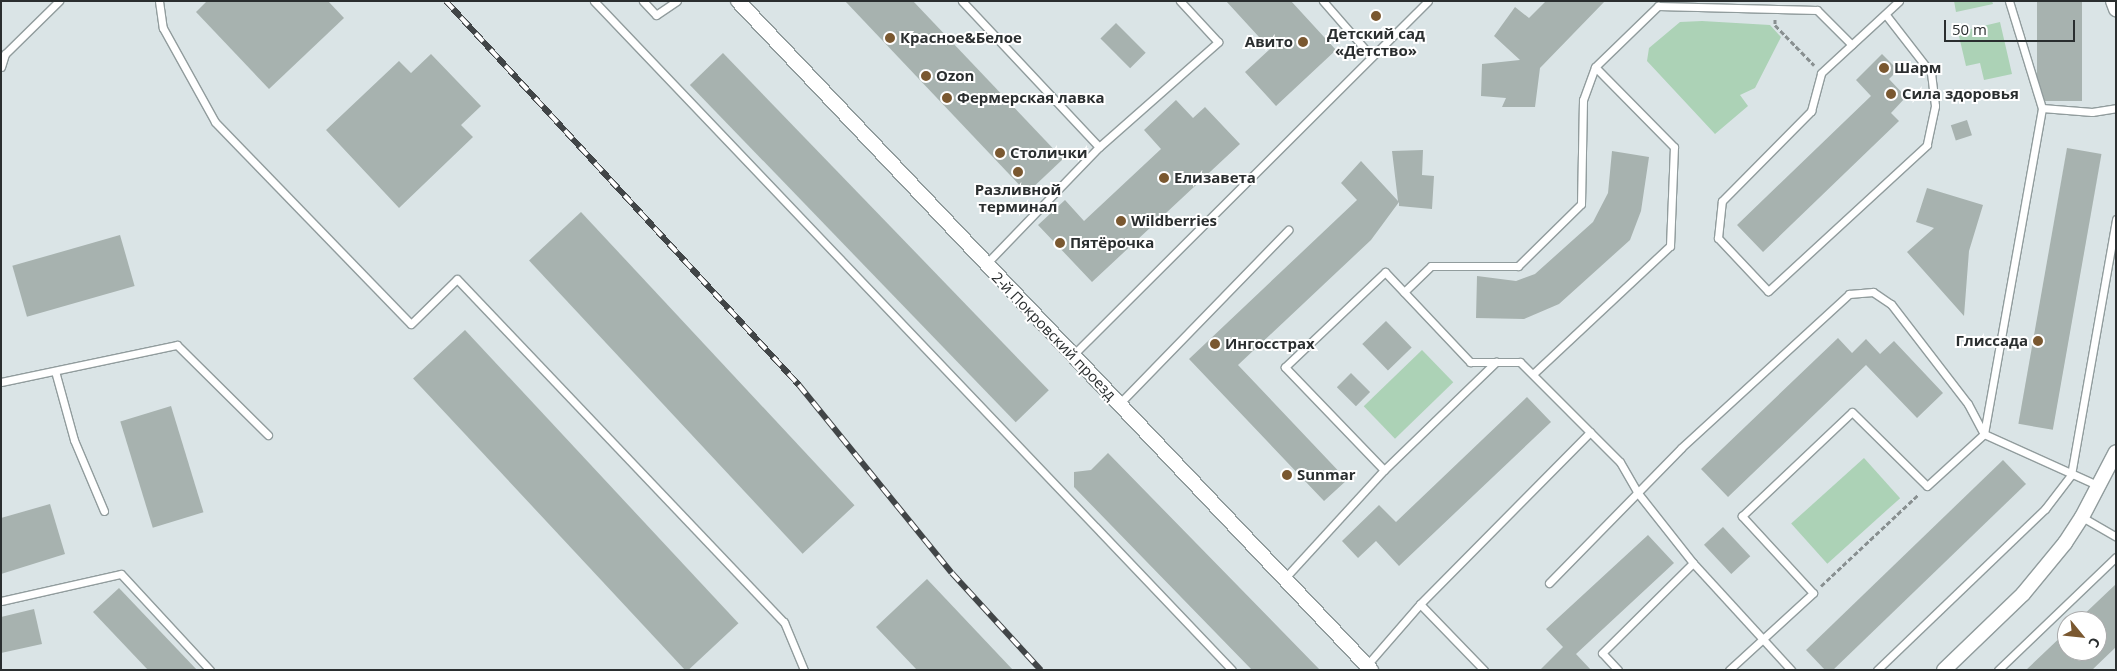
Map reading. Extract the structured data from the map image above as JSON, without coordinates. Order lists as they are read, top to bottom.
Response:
{
  "streets": {
    "street": ["2-й Покровский проезд"]
  },
  "places": [
    "Детский сад «Детство»",
    "Красное&Белое",
    "Авито",
    "Шарм",
    "Ozon",
    "Сила здоровья",
    "Фермерская лавка",
    "Столички",
    "Разливной терминал",
    "Елизавета",
    "Wildberries",
    "Пятёрочка",
    "Глиссада",
    "Ингосстрах",
    "Sunmar"
  ],
  "scale_bar": "50 m",
  "north": "bottom right"
}
